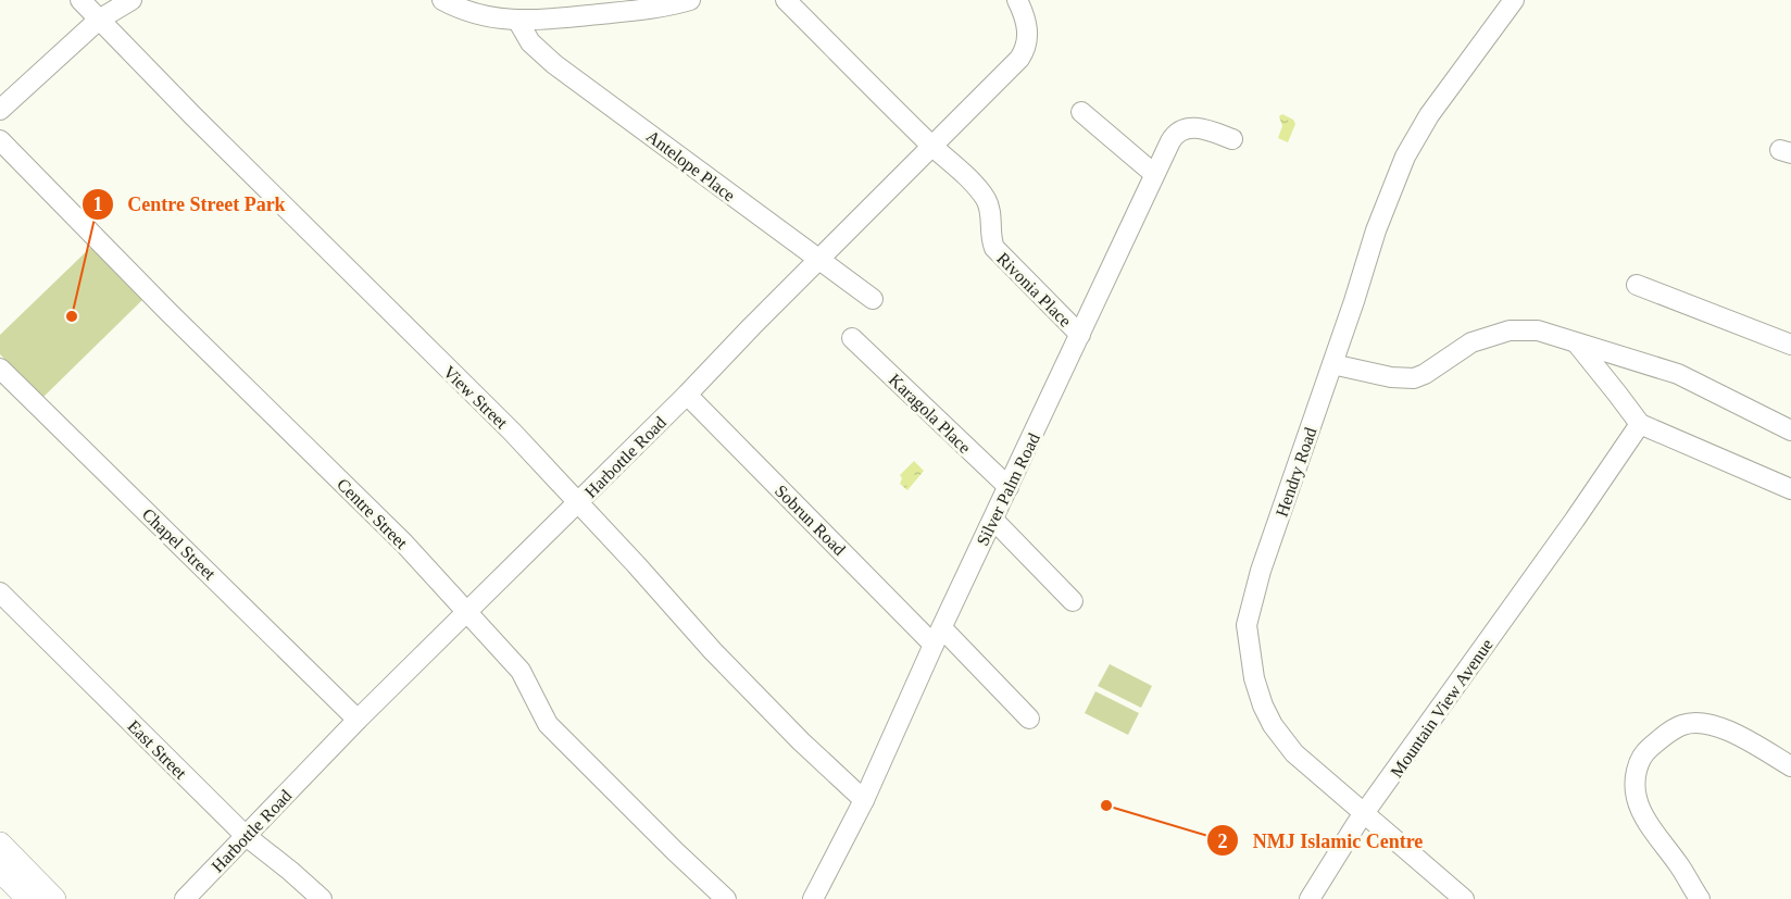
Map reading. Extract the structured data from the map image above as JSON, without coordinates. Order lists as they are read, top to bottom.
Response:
{
  "streets": {
    "street": [
      "Antelope Place",
      "Rivonia Place",
      "View Street",
      "Karagola Place",
      "Harbottle Road",
      "Hendry Road",
      "Silver Palm Road",
      "Centre Street",
      "Sobrun Road",
      "Chapel Street",
      "Mountain View Avenue",
      "East Street"
    ]
  },
  "crossings": [
    ["Antelope Place", "Harbottle Road"],
    ["Rivonia Place", "Harbottle Road"],
    ["Rivonia Place", "Silver Palm Road"],
    ["View Street", "Harbottle Road"],
    ["View Street", "Silver Palm Road"],
    ["Karagola Place", "Silver Palm Road"],
    ["Harbottle Road", "Centre Street"],
    ["Harbottle Road", "Sobrun Road"],
    ["Harbottle Road", "Chapel Street"],
    ["Harbottle Road", "East Street"],
    ["Hendry Road", "Mountain View Avenue"],
    ["Silver Palm Road", "Sobrun Road"]
  ],
  "places": ["Centre Street Park", "NMJ Islamic Centre"]
}
